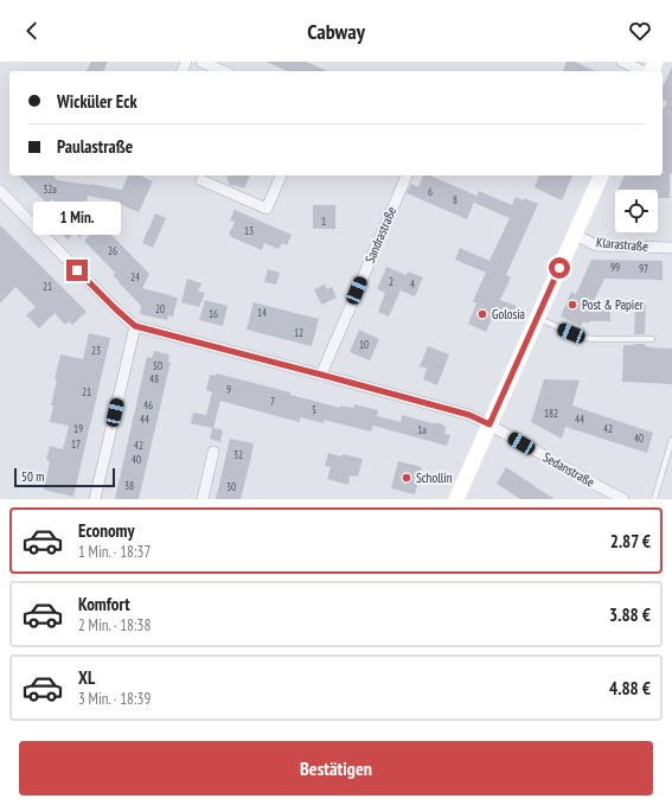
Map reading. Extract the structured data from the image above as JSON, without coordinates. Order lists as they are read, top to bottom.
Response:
{
  "streets": {
    "street": ["Sandrastraße", "Klarastraße", "Sedanstraße"]
  },
  "crossings": [
    ["Sandrastraße", "Sedanstraße"]
  ],
  "places": ["Post & Papier", "Golosia", "Schollin"],
  "house_numbers": [
    "32a",
    "6",
    "8",
    "1",
    "13",
    "26",
    "99",
    "97",
    "24",
    "2",
    "4",
    "21",
    "20",
    "14",
    "16",
    "12",
    "10",
    "23",
    "50",
    "48",
    "9",
    "21",
    "7",
    "46",
    "5",
    "182",
    "44",
    "44",
    "19",
    "42",
    "1a",
    "40",
    "17",
    "42",
    "32",
    "40",
    "38",
    "30"
  ],
  "scale_bar": "50 m",
  "page": {
    "header": "Cabway",
    "banner": ["Wicküler Eck", "Paulastraße"],
    "bubble": "1 Min.",
    "scale": "50 m",
    "list": [
      {
        "name": "Economy",
        "note": "1 Min. · 18:37",
        "value": "2.87 €"
      },
      {
        "name": "Komfort",
        "note": "2 Min. · 18:38",
        "value": "3.88 €"
      },
      {
        "name": "XL",
        "note": "3 Min. · 18:39",
        "value": "4.88 €"
      }
    ],
    "buttons": "Bestätigen"
  }
}
